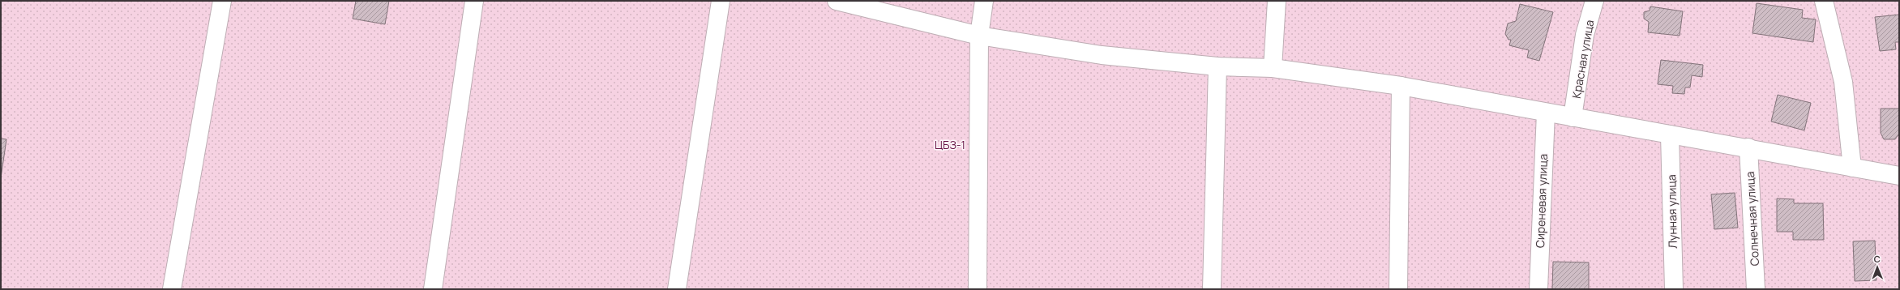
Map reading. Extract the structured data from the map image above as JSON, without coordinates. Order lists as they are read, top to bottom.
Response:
{
  "streets": {
    "street": [
      "Красная улица",
      "Сиреневая улица",
      "Лунная улица",
      "Солнечная улица"
    ]
  },
  "parks": ["ЦБЗ-1"],
  "north": "top"
}
